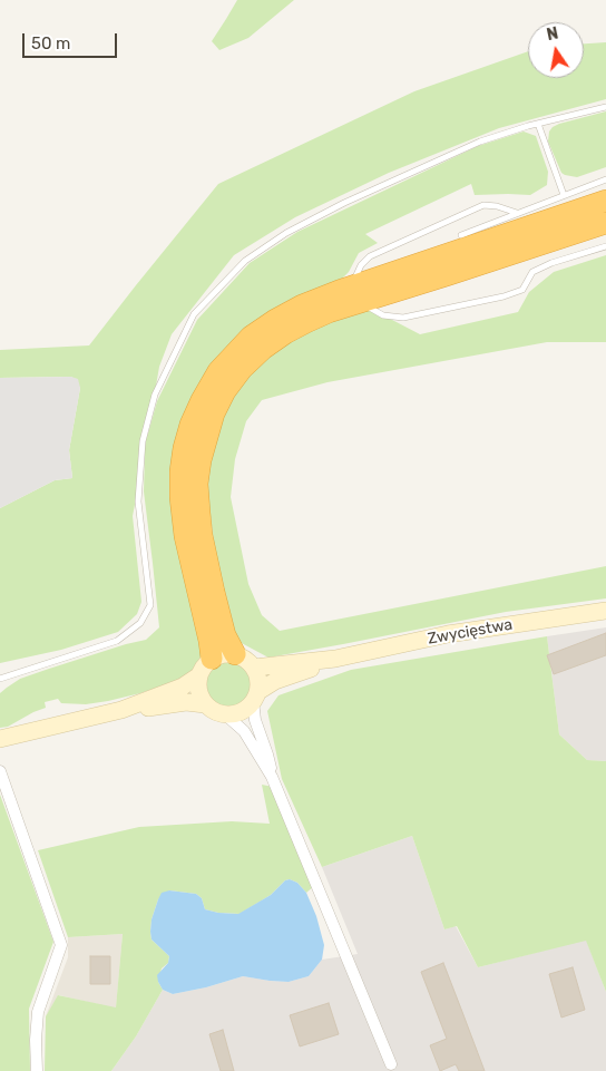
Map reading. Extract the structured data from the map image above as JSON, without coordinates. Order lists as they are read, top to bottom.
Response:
{
  "streets": {
    "main road": ["Zwycięstwa"]
  },
  "scale_bar": "50 m",
  "north": "top"
}
